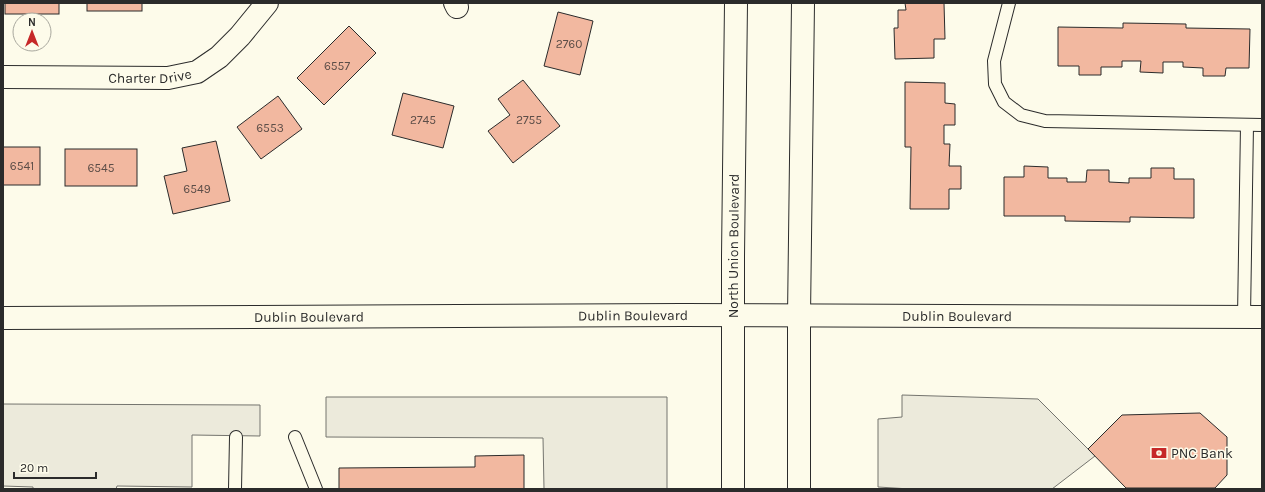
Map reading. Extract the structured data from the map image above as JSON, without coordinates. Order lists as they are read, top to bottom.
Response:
{
  "streets": {
    "main road": ["Charter Drive", "North Union Boulevard", "Dublin Boulevard"]
  },
  "crossings": [
    ["North Union Boulevard", "Dublin Boulevard"]
  ],
  "places": {
    "bank": ["PNC Bank"]
  },
  "house_numbers": [
    "2760",
    "6557",
    "2745",
    "2755",
    "6553",
    "6541",
    "6545",
    "6549"
  ],
  "scale_bar": "20 m",
  "north": "top"
}
